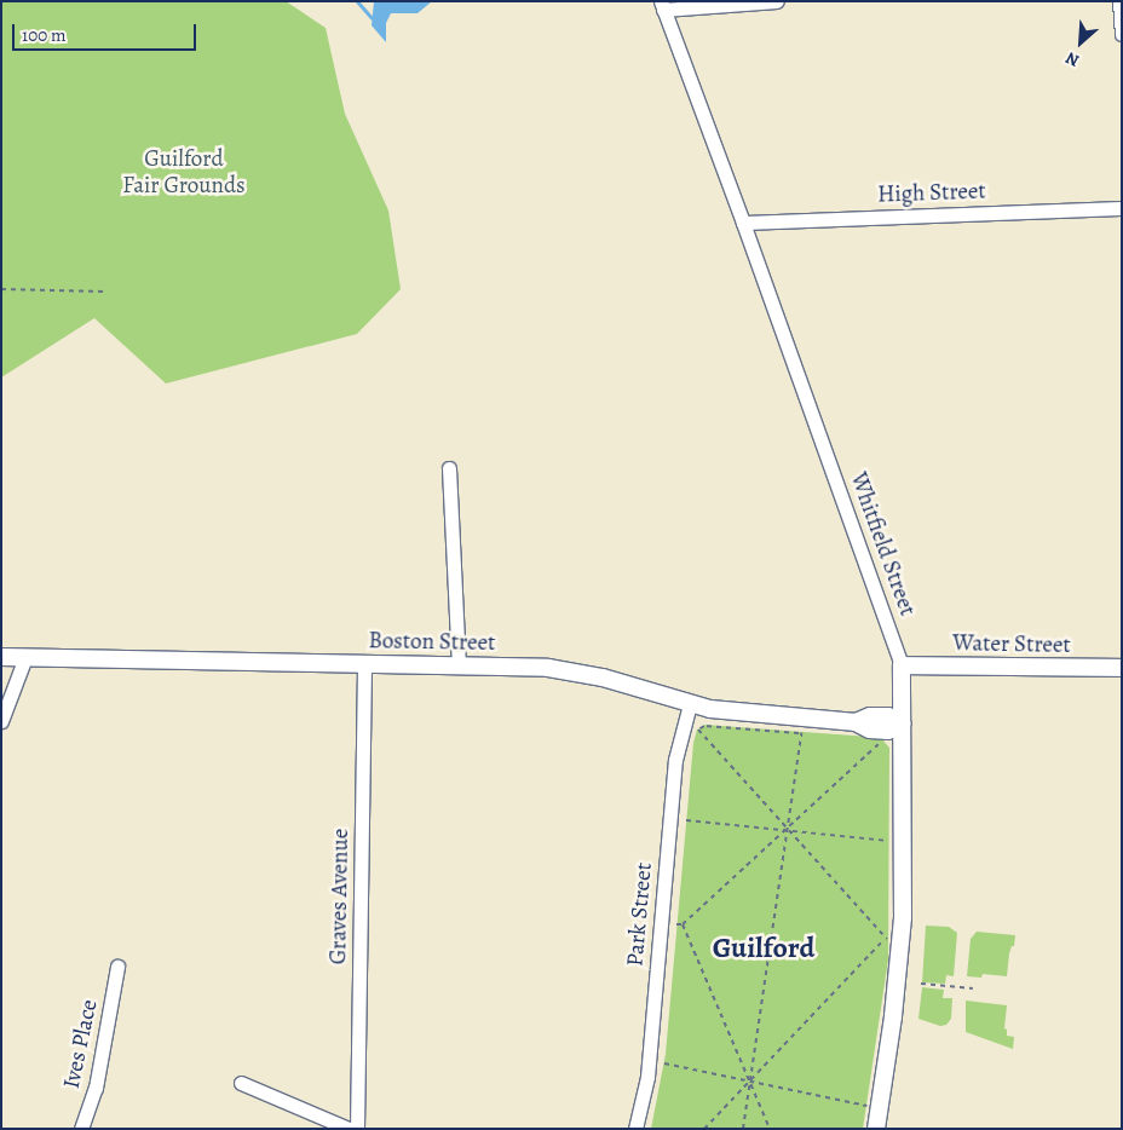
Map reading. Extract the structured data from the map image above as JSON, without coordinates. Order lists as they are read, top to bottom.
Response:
{
  "streets": {
    "main road": ["Whitfield Street", "Boston Street", "Water Street"],
    "street": [
      "High Street",
      "Graves Avenue",
      "Park Street",
      "Ives Place"
    ]
  },
  "crossings": [
    ["High Street", "Whitfield Street"],
    ["Whitfield Street", "Boston Street"],
    ["Whitfield Street", "Water Street"],
    ["Boston Street", "Graves Avenue"],
    ["Boston Street", "Park Street"]
  ],
  "districts": ["Guilford"],
  "parks": ["Guilford Fair Grounds"],
  "scale_bar": "100 m",
  "north": "bottom left"
}
